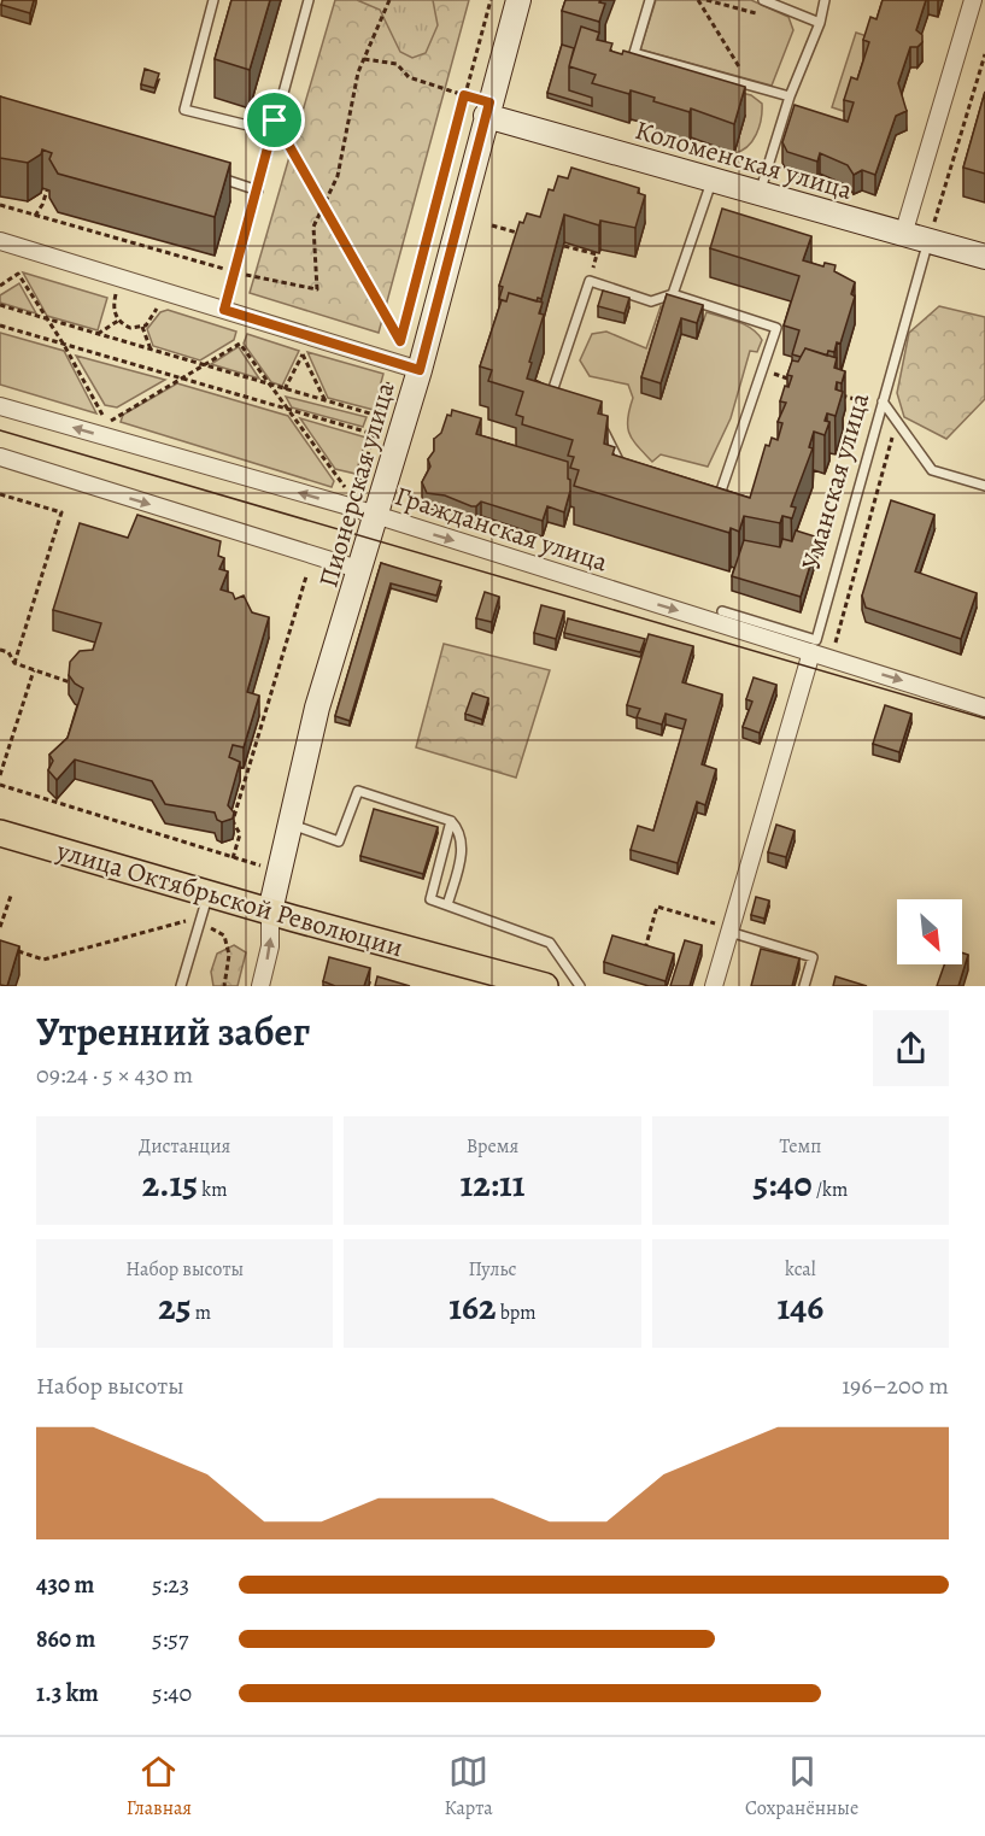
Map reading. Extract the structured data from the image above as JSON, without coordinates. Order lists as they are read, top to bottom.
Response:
{
  "streets": {
    "main road": ["улица Октябрьской Революции"],
    "street": ["Коломенская улица", "Пионерская улица", "Гражданская улица"],
    "lane": ["Уманская улица"]
  },
  "crossings": [
    ["Коломенская улица", "Уманская улица"],
    ["Коломенская улица", "Пионерская улица"],
    ["Пионерская улица", "Гражданская улица"],
    ["Пионерская улица", "улица Октябрьской Революции"]
  ],
  "north": "bottom right",
  "page": {
    "heading": ["Утренний забег", "09:24 · 5 × 430 m"],
    "stats": [
      ["Дистанция", "2.15 km"],
      ["Время", "12:11"],
      ["Темп", "5:40 /km"],
      ["Набор высоты", "25 m"],
      ["Пульс", "162 bpm"],
      ["kcal", "146"]
    ],
    "chart": ["Набор высоты", "196–200 m"],
    "list": [
      {
        "name": "430 m",
        "note": "5:23"
      },
      {
        "name": "860 m",
        "note": "5:57"
      },
      {
        "name": "1.3 km",
        "note": "5:40"
      }
    ],
    "tabs": ["Главная", "Карта", "Сохранённые"]
  }
}
